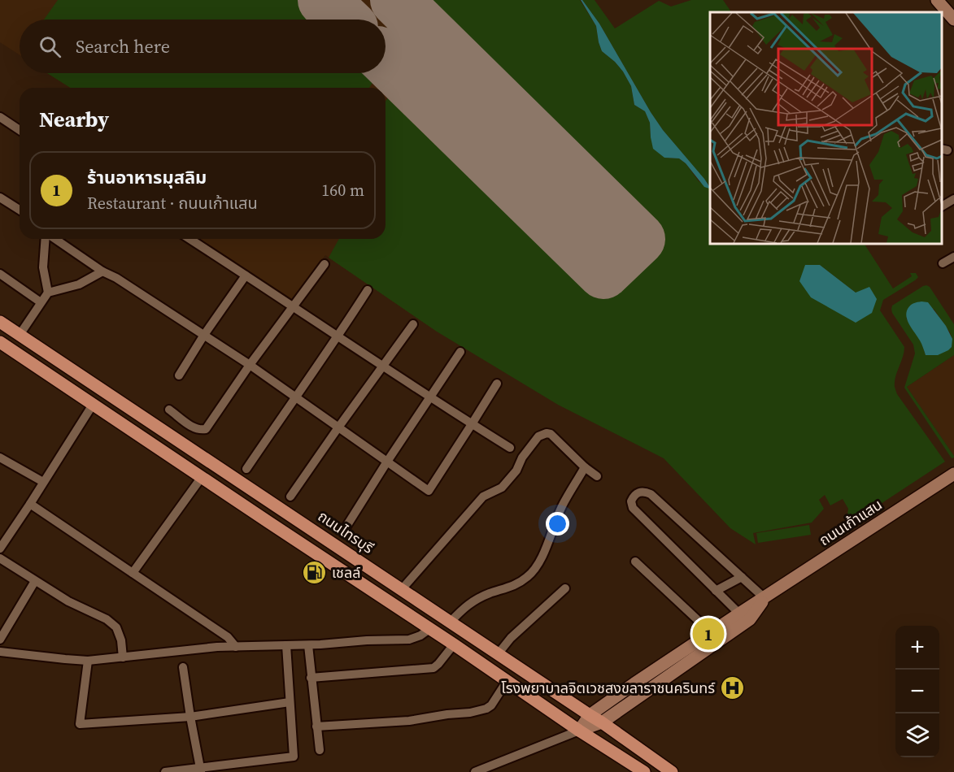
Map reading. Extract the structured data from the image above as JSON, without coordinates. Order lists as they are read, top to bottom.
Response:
{
  "streets": {
    "main road": ["ถนนเก้าแสน", "ถนนไทรบุรี"]
  },
  "crossings": [
    ["ถนนเก้าแสน", "ถนนไทรบุรี"]
  ],
  "places": {
    "fuel station": ["เชลล์"],
    "hospital": ["โรงพยาบาลจิตเวชสงขลาราชนครินทร์"]
  },
  "page": {
    "search": "Search here",
    "heading": "Nearby",
    "list": [
      {
        "mark": "1",
        "name": "ร้านอาหารมุสลิม",
        "note": "Restaurant · ถนนเก้าแสน",
        "value": "160 m"
      }
    ],
    "pins": "1",
    "map_buttons": ["+", "−"]
  }
}
